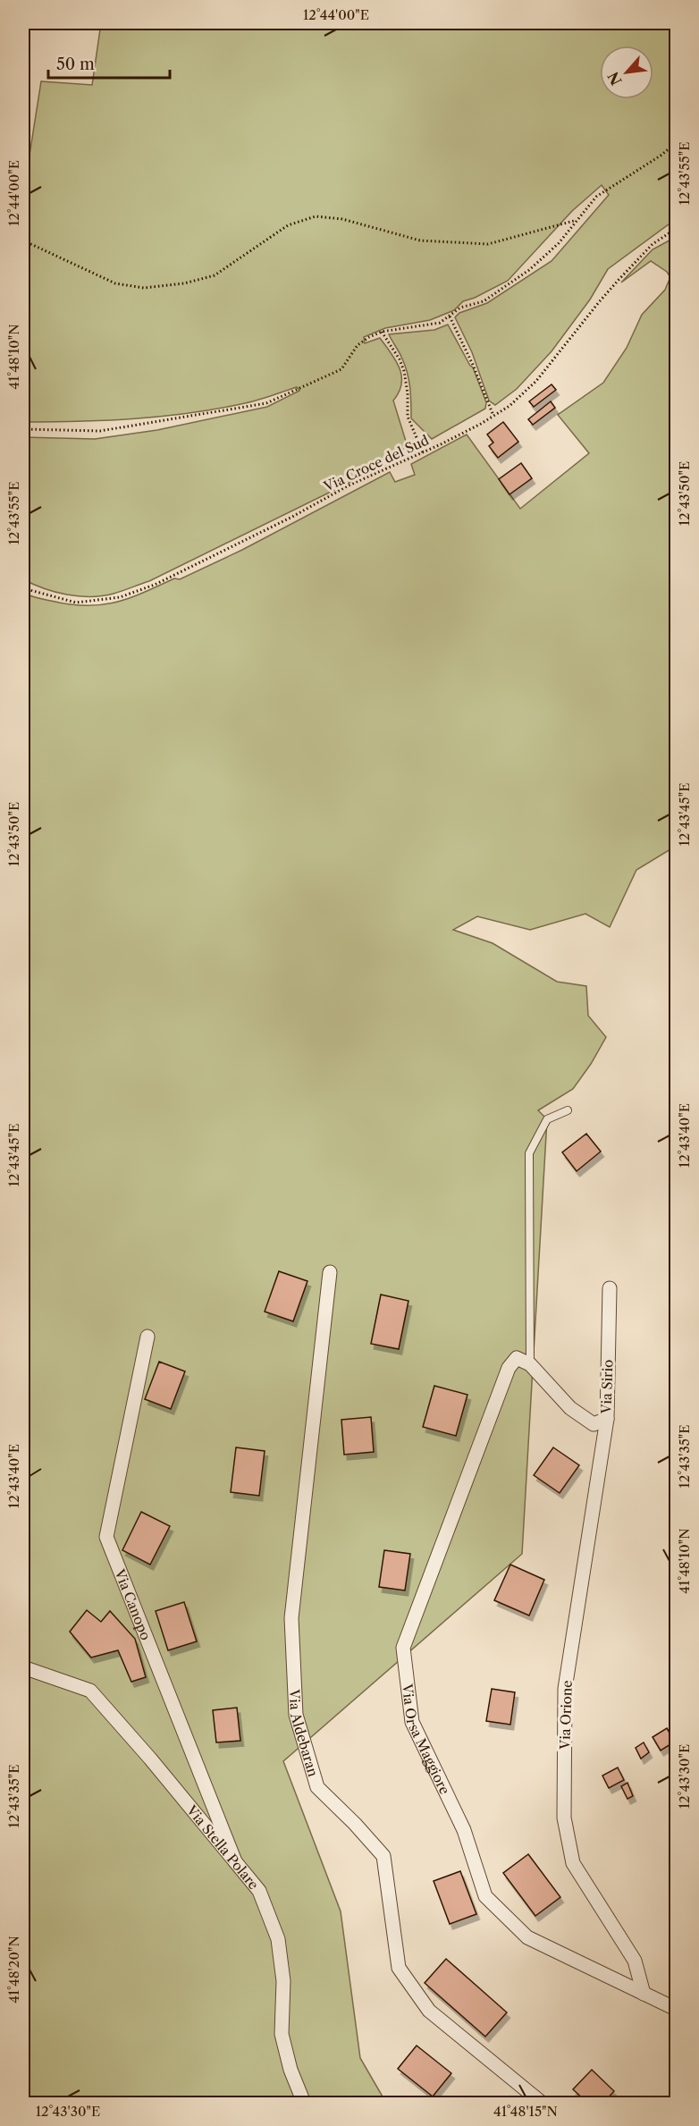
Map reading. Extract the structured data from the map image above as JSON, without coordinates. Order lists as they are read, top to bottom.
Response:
{
  "streets": {
    "street": [
      "Via Sirio",
      "Via Canopo",
      "Via Orione",
      "Via Aldebaran",
      "Via Orsa Maggiore",
      "Via Stella Polare"
    ],
    "path": ["Via Croce del Sud"]
  },
  "crossings": [
    ["Via Sirio", "Via Orione"],
    ["Via Sirio", "Via Orsa Maggiore"],
    ["Via Canopo", "Via Stella Polare"],
    ["Via Orione", "Via Orsa Maggiore"]
  ],
  "scale_bar": "50 m",
  "north": "bottom left",
  "coordinates": [
    "12°44'00\"E",
    "12°43'55\"E",
    "41°48'10\"N",
    "12°43'50\"E",
    "12°43'45\"E",
    "12°43'40\"E",
    "12°43'35\"E",
    "12°43'30\"E",
    "41°48'20\"N",
    "41°48'15\"N"
  ]
}
